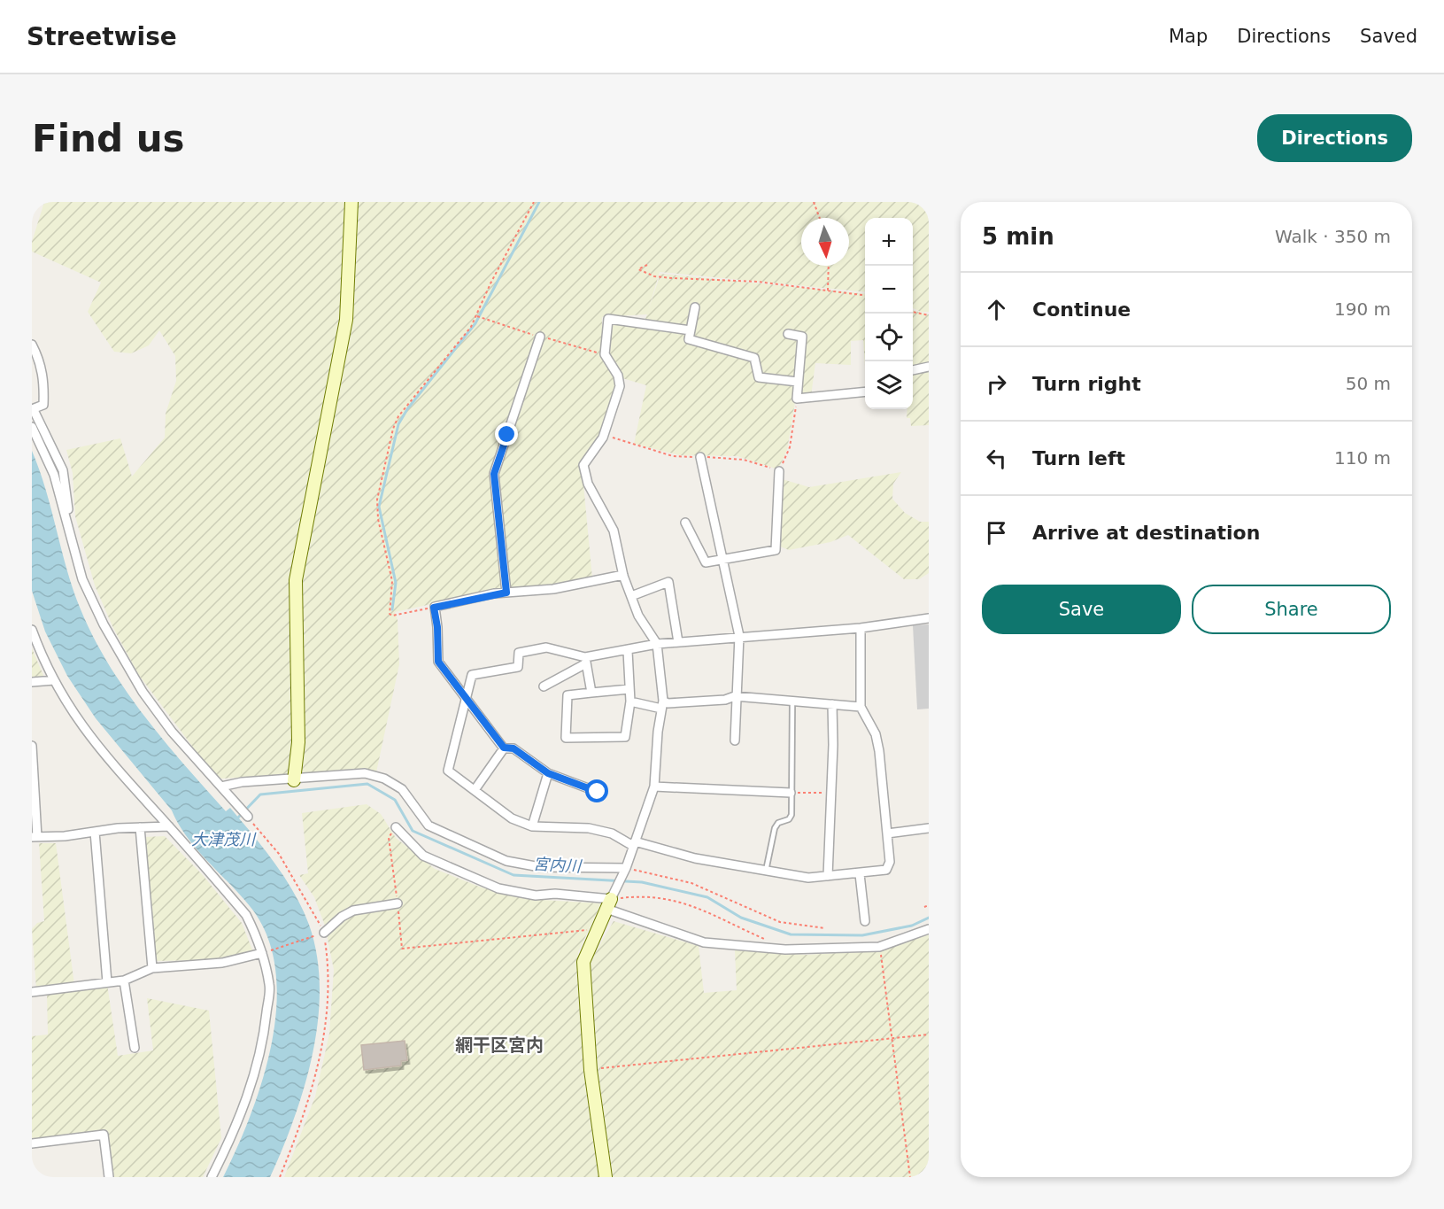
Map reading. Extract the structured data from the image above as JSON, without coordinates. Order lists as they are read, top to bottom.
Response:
{
  "districts": ["網干区宮内"],
  "water": ["大津茂川", "宮内川"],
  "north": "bottom",
  "page": {
    "header": "Streetwise",
    "nav": ["Map", "Directions", "Saved"],
    "buttons": [
      "Directions",
      ["Save", "Share"]
    ],
    "title": "Find us",
    "heading": ["5 min", "Walk · 350 m"],
    "map_buttons": ["+", "−"],
    "list": [
      ["Continue", "190 m"],
      ["Turn right", "50 m"],
      ["Turn left", "110 m"],
      "Arrive at destination"
    ]
  }
}
